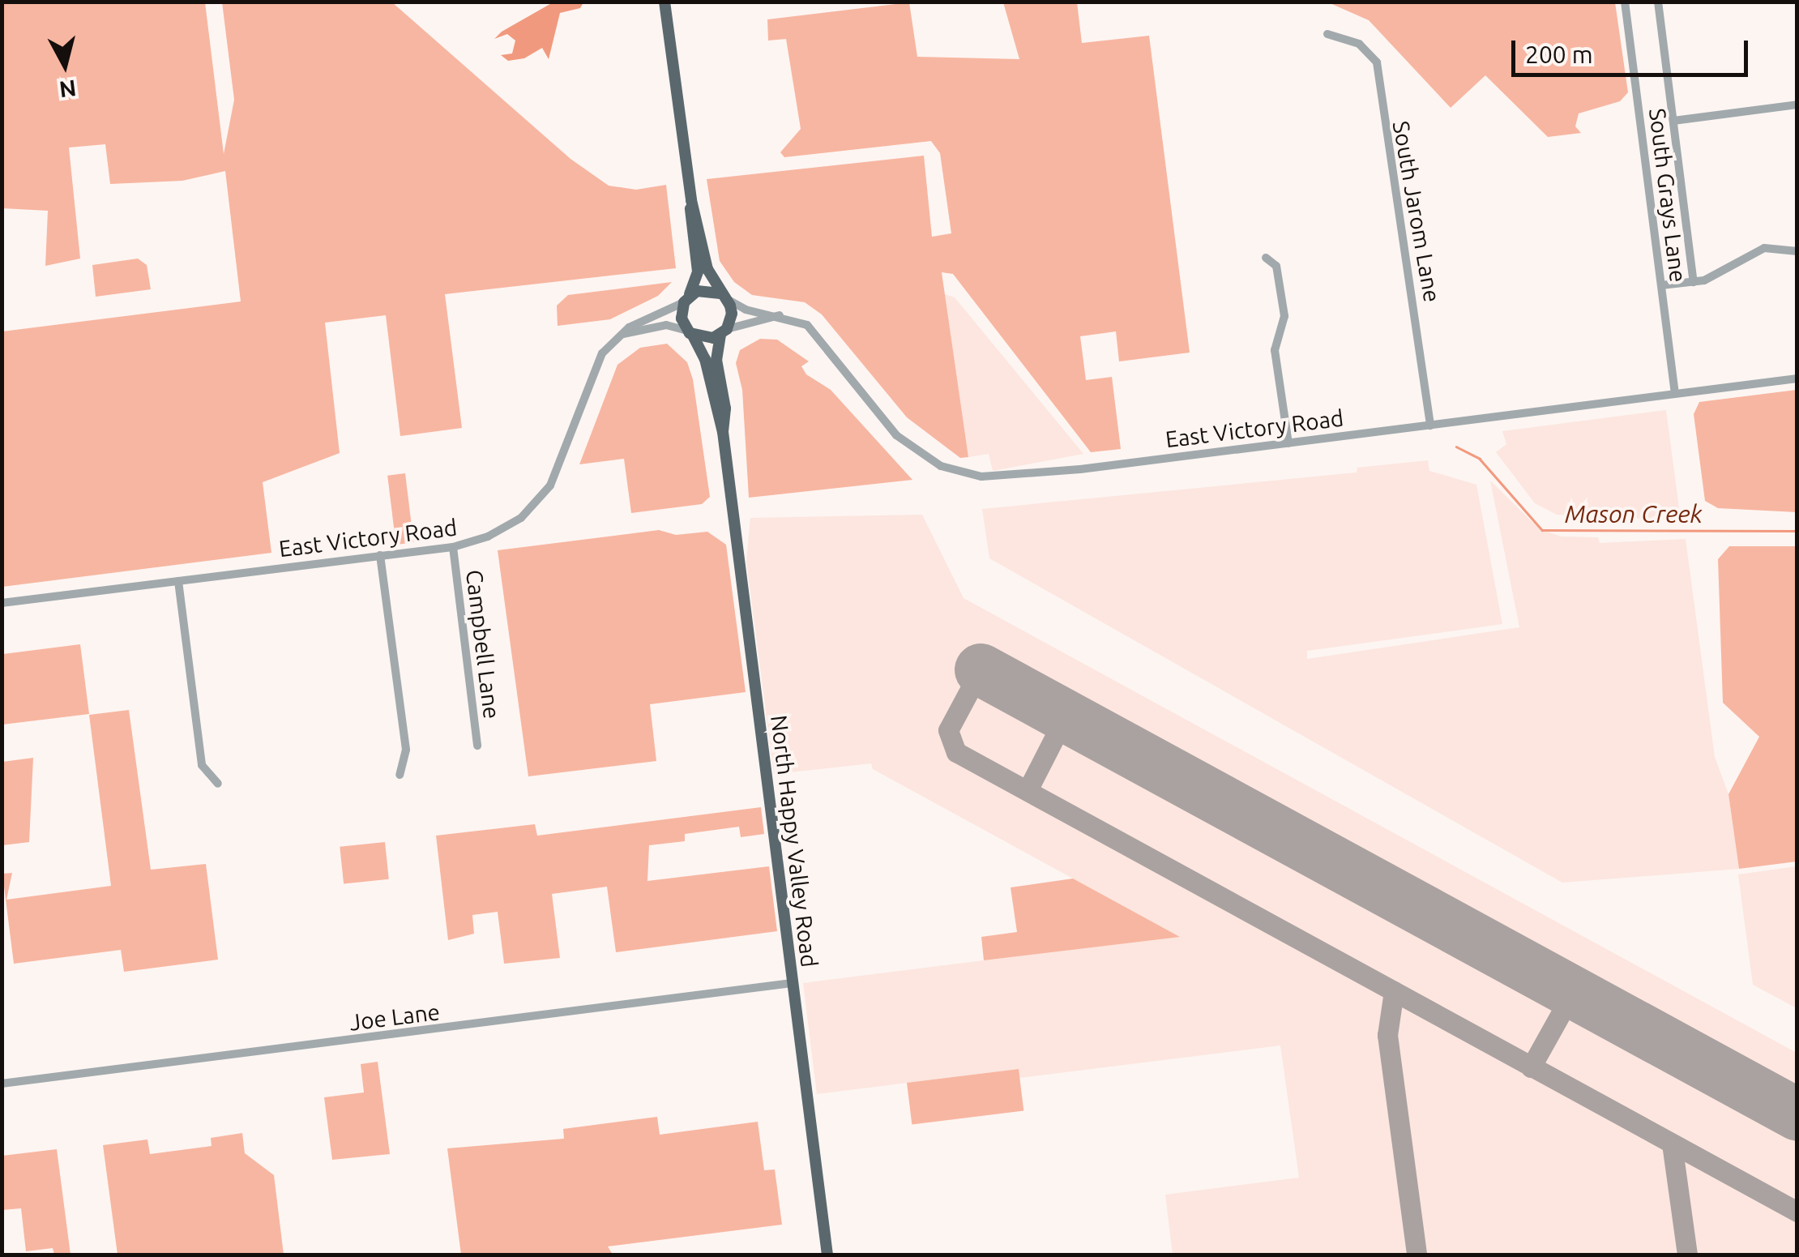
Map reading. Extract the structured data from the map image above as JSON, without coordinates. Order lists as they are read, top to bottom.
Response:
{
  "streets": {
    "main road": ["North Happy Valley Road"],
    "street": [
      "South Grays Lane",
      "South Jarom Lane",
      "East Victory Road",
      "Campbell Lane",
      "Joe Lane"
    ]
  },
  "crossings": [
    ["South Grays Lane", "East Victory Road"],
    ["South Jarom Lane", "East Victory Road"],
    ["East Victory Road", "Campbell Lane"],
    ["East Victory Road", "North Happy Valley Road"],
    ["North Happy Valley Road", "Joe Lane"]
  ],
  "water": ["Mason Creek"],
  "scale_bar": "200 m",
  "north": "bottom"
}
